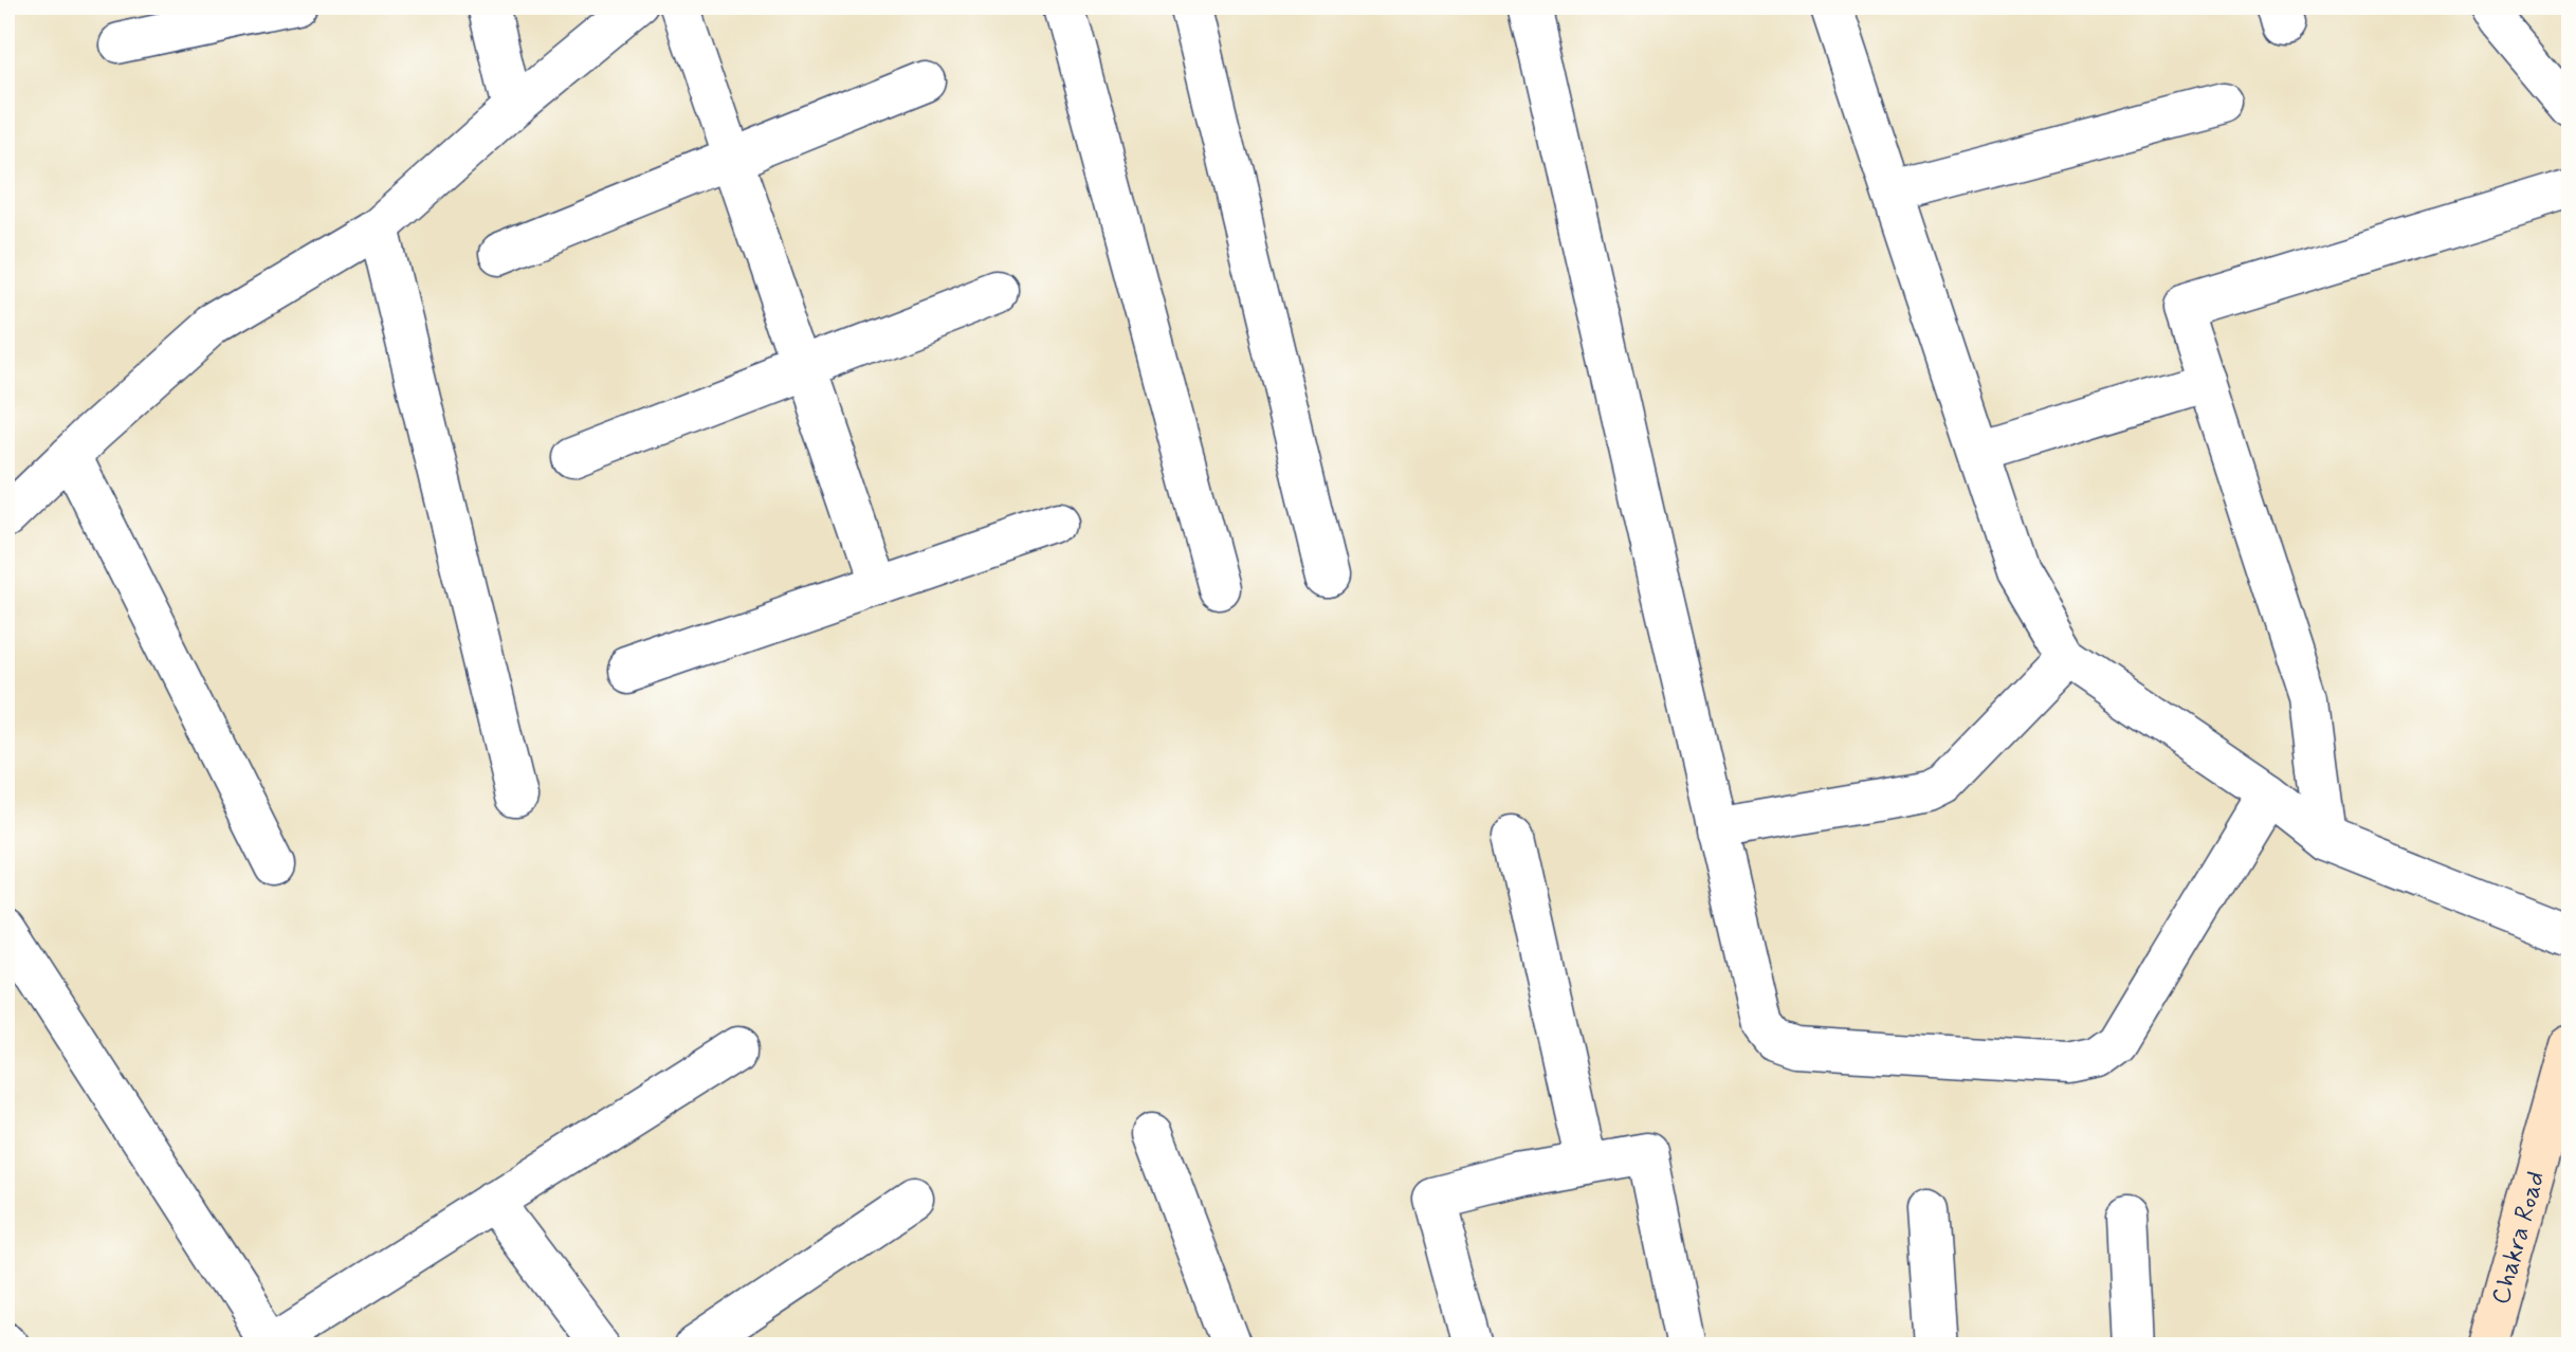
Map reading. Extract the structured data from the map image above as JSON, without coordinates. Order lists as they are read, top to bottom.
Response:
{
  "streets": {
    "main road": ["Chakra Road"]
  }
}
